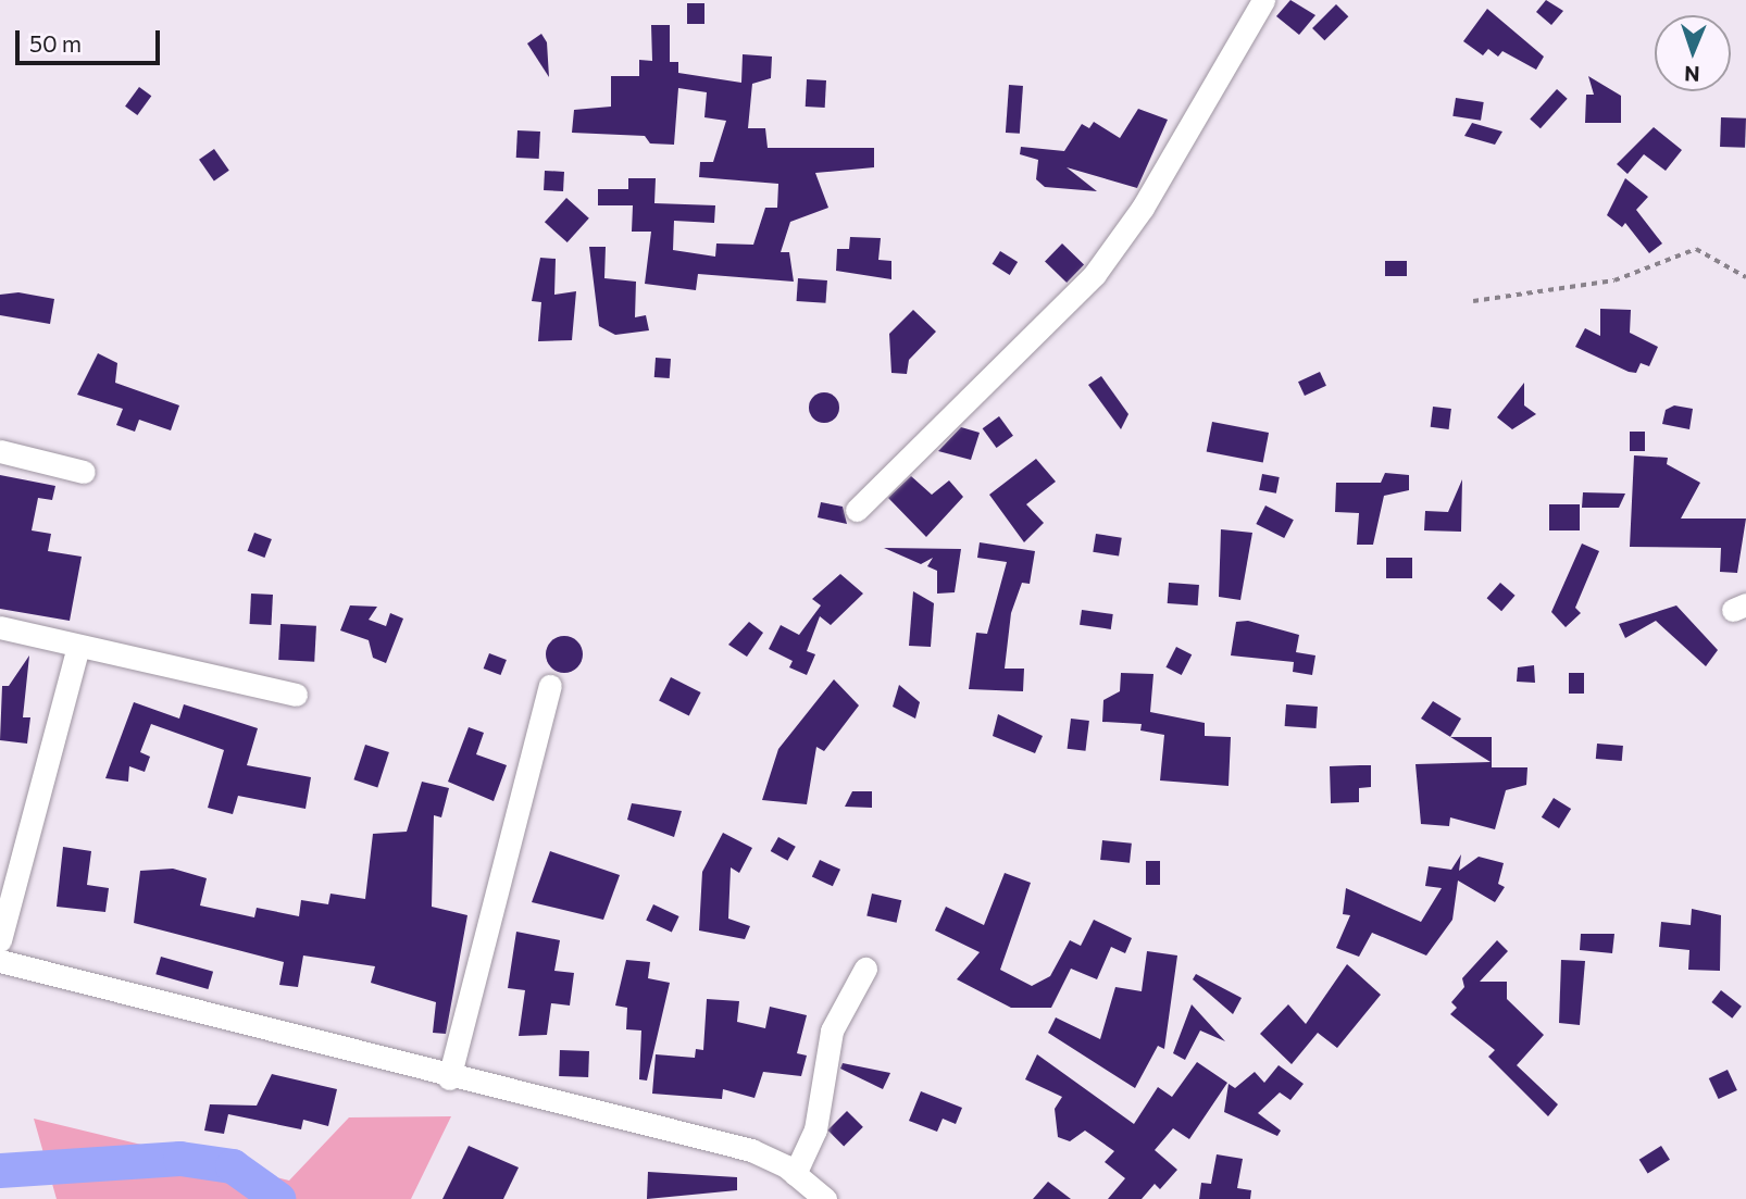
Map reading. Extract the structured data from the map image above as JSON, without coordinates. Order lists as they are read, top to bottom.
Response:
{
  "scale_bar": "50 m",
  "north": "bottom"
}
